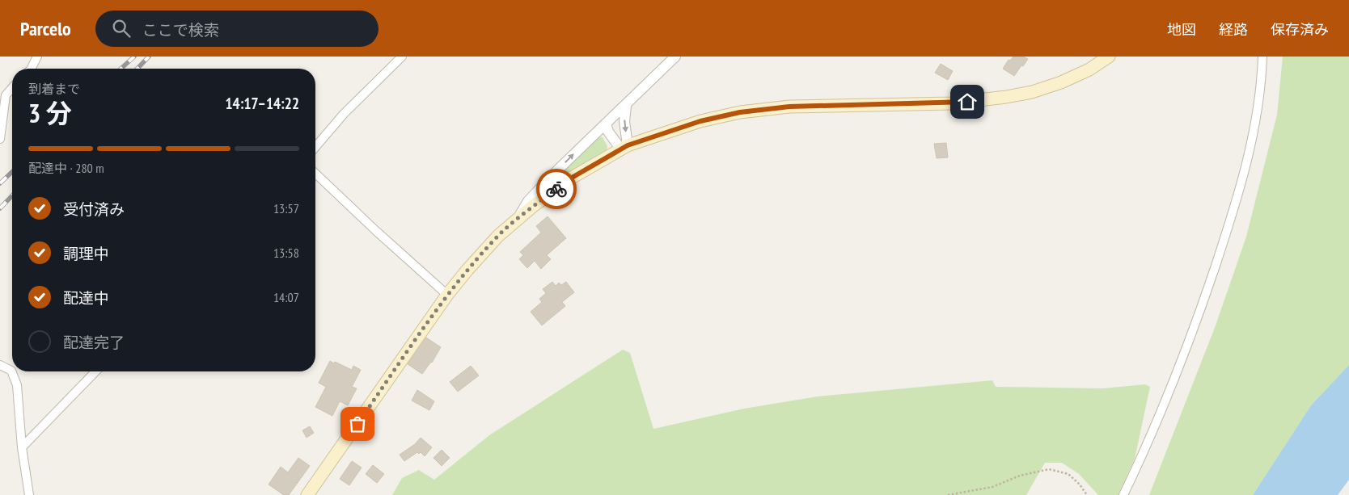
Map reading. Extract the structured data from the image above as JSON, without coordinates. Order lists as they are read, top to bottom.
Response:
{
  "page": {
    "header": "Parcelo",
    "search": "ここで検索",
    "nav": ["地図", "経路", "保存済み"],
    "heading": ["3 分", "到着まで", "14:17–14:22"],
    "bar": "配達中 · 280 m",
    "list": [
      ["受付済み", "13:57"],
      ["調理中", "13:58"],
      ["配達中", "14:07"],
      "配達完了"
    ]
  }
}
